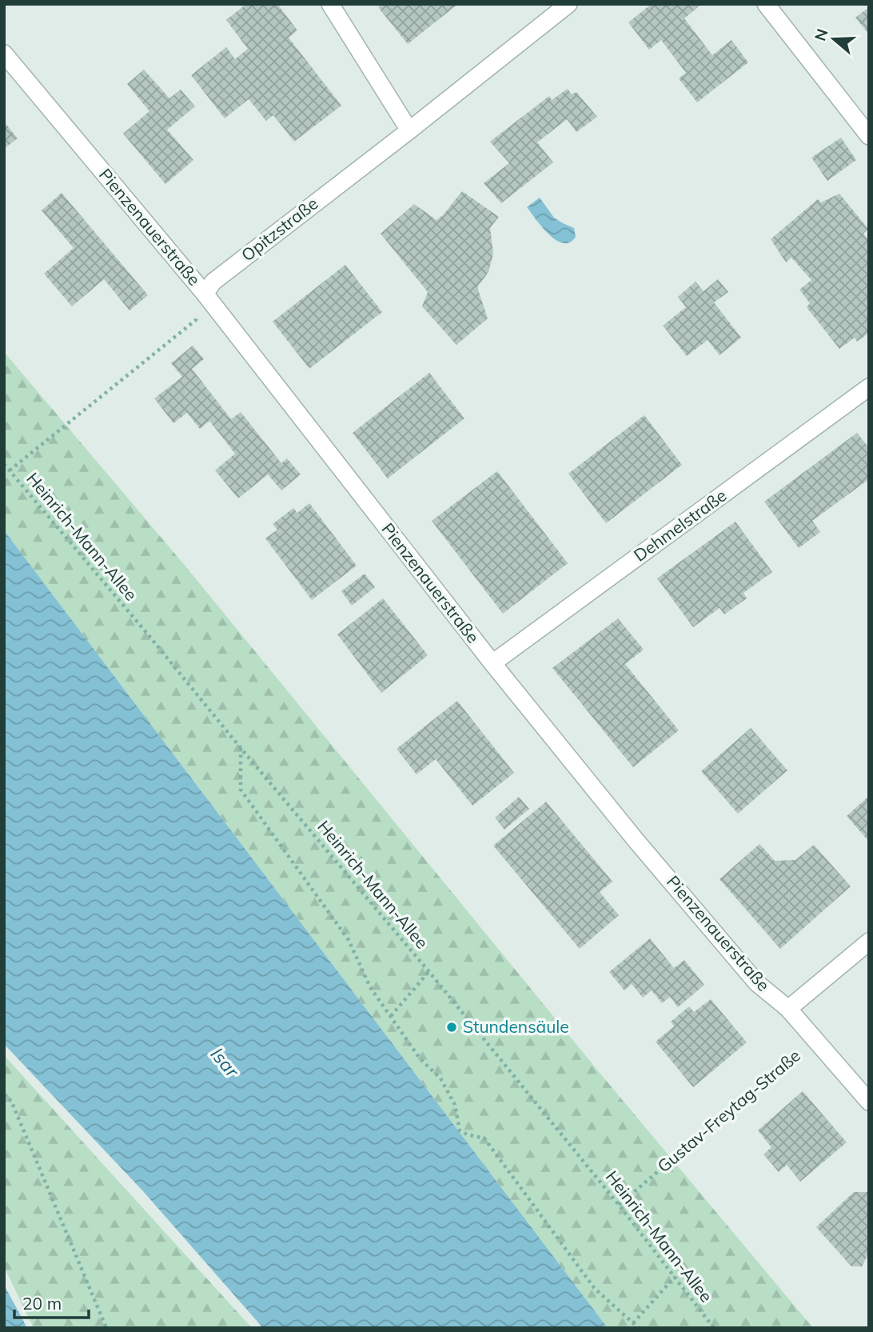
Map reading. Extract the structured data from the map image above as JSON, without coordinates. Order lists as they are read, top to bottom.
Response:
{
  "streets": {
    "street": ["Pienzenauerstraße", "Opitzstraße", "Dehmelstraße"],
    "path": ["Heinrich-Mann-Allee", "Gustav-Freytag-Straße"]
  },
  "crossings": [
    ["Pienzenauerstraße", "Opitzstraße"],
    ["Pienzenauerstraße", "Dehmelstraße"],
    ["Heinrich-Mann-Allee", "Gustav-Freytag-Straße"]
  ],
  "water": ["Isar"],
  "places": ["Stundensäule"],
  "scale_bar": "20 m",
  "north": "left"
}
